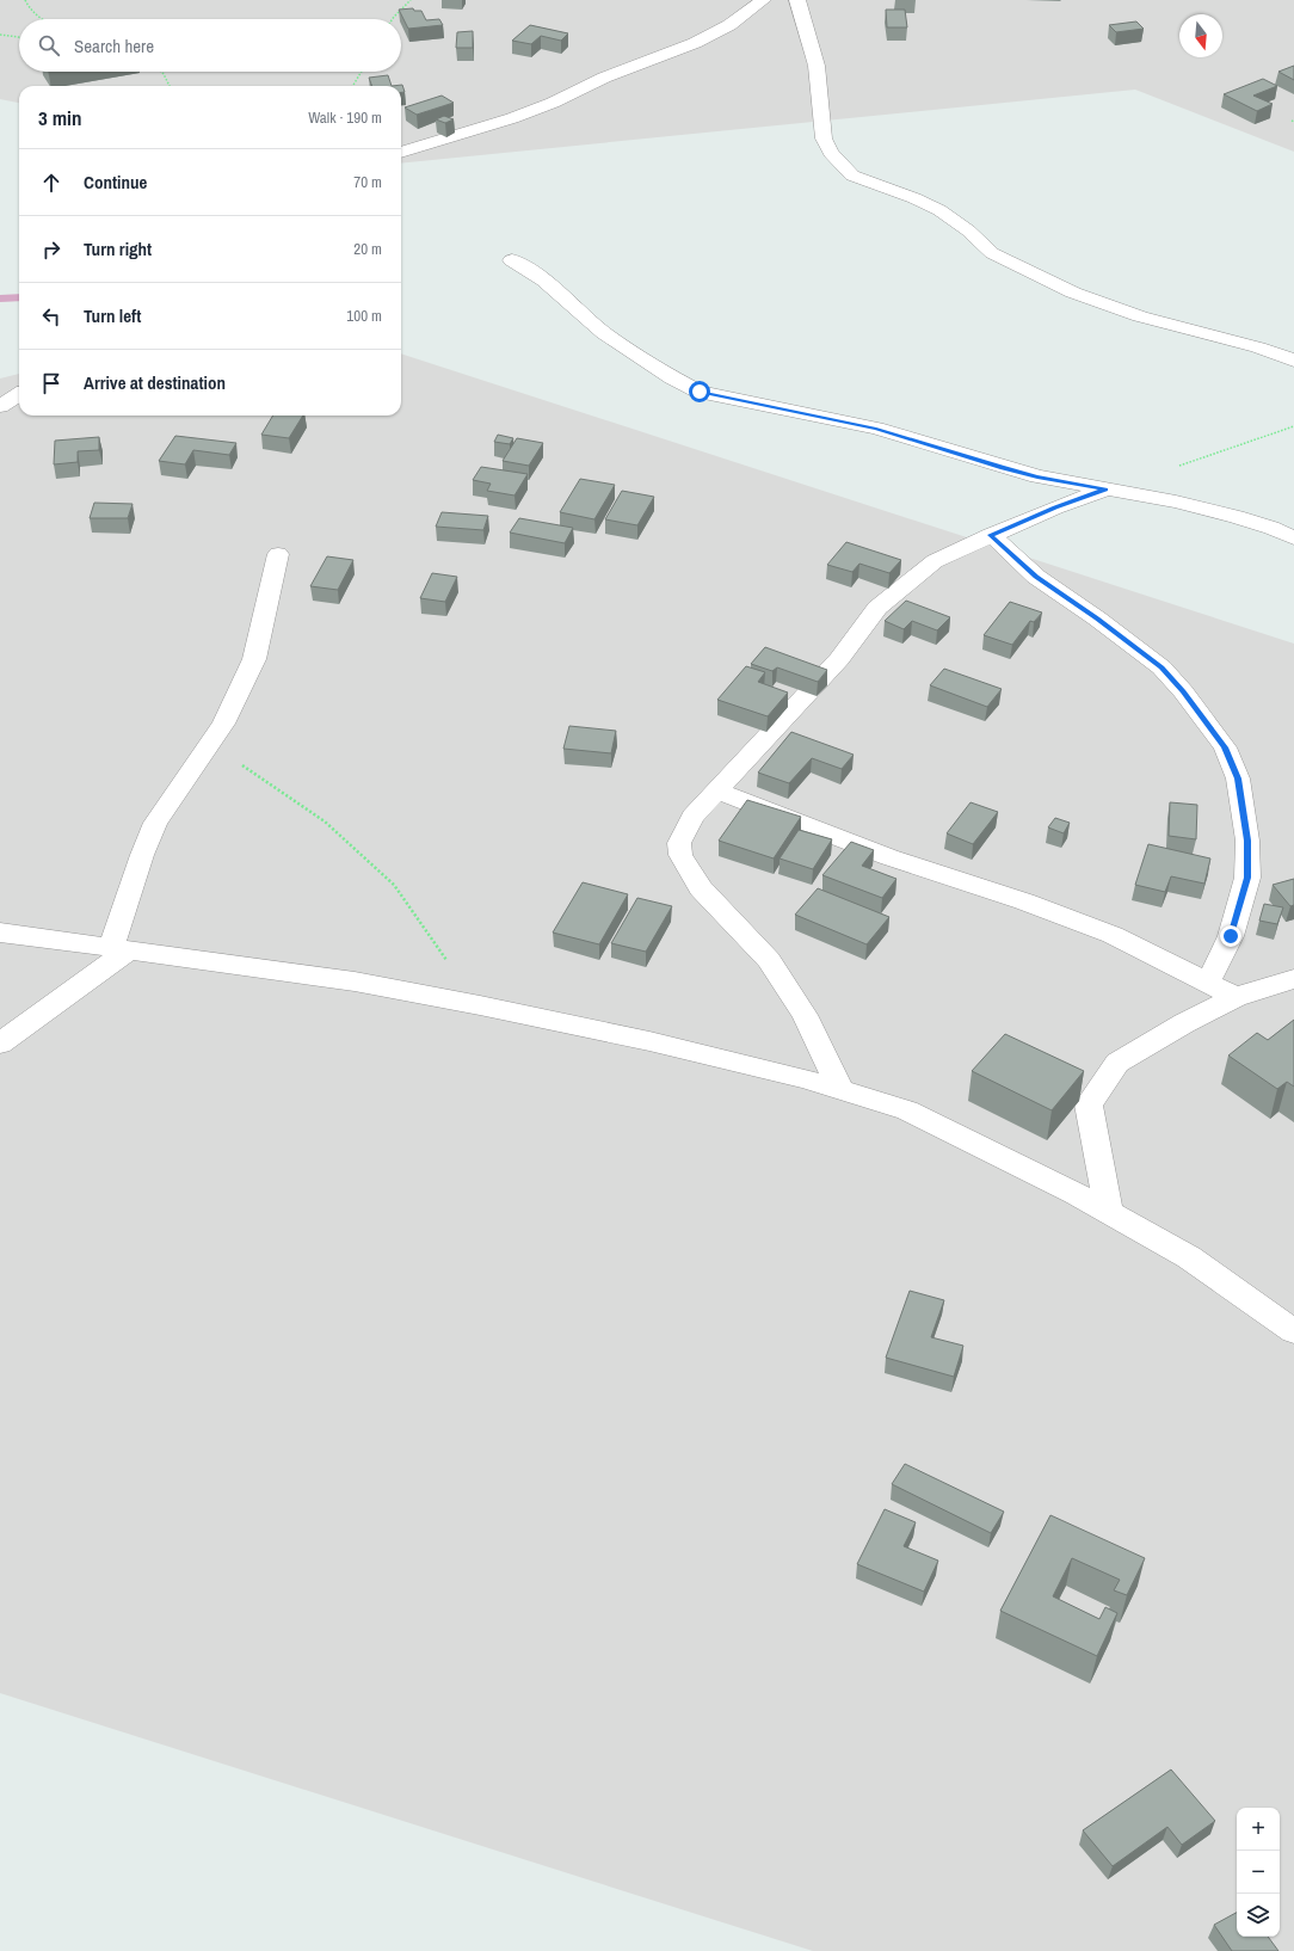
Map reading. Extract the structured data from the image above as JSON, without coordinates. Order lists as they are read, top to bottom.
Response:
{
  "north": "bottom",
  "page": {
    "search": "Search here",
    "heading": ["3 min", "Walk · 190 m"],
    "list": [
      ["Continue", "70 m"],
      ["Turn right", "20 m"],
      ["Turn left", "100 m"],
      "Arrive at destination"
    ],
    "map_buttons": ["+", "−"]
  }
}
